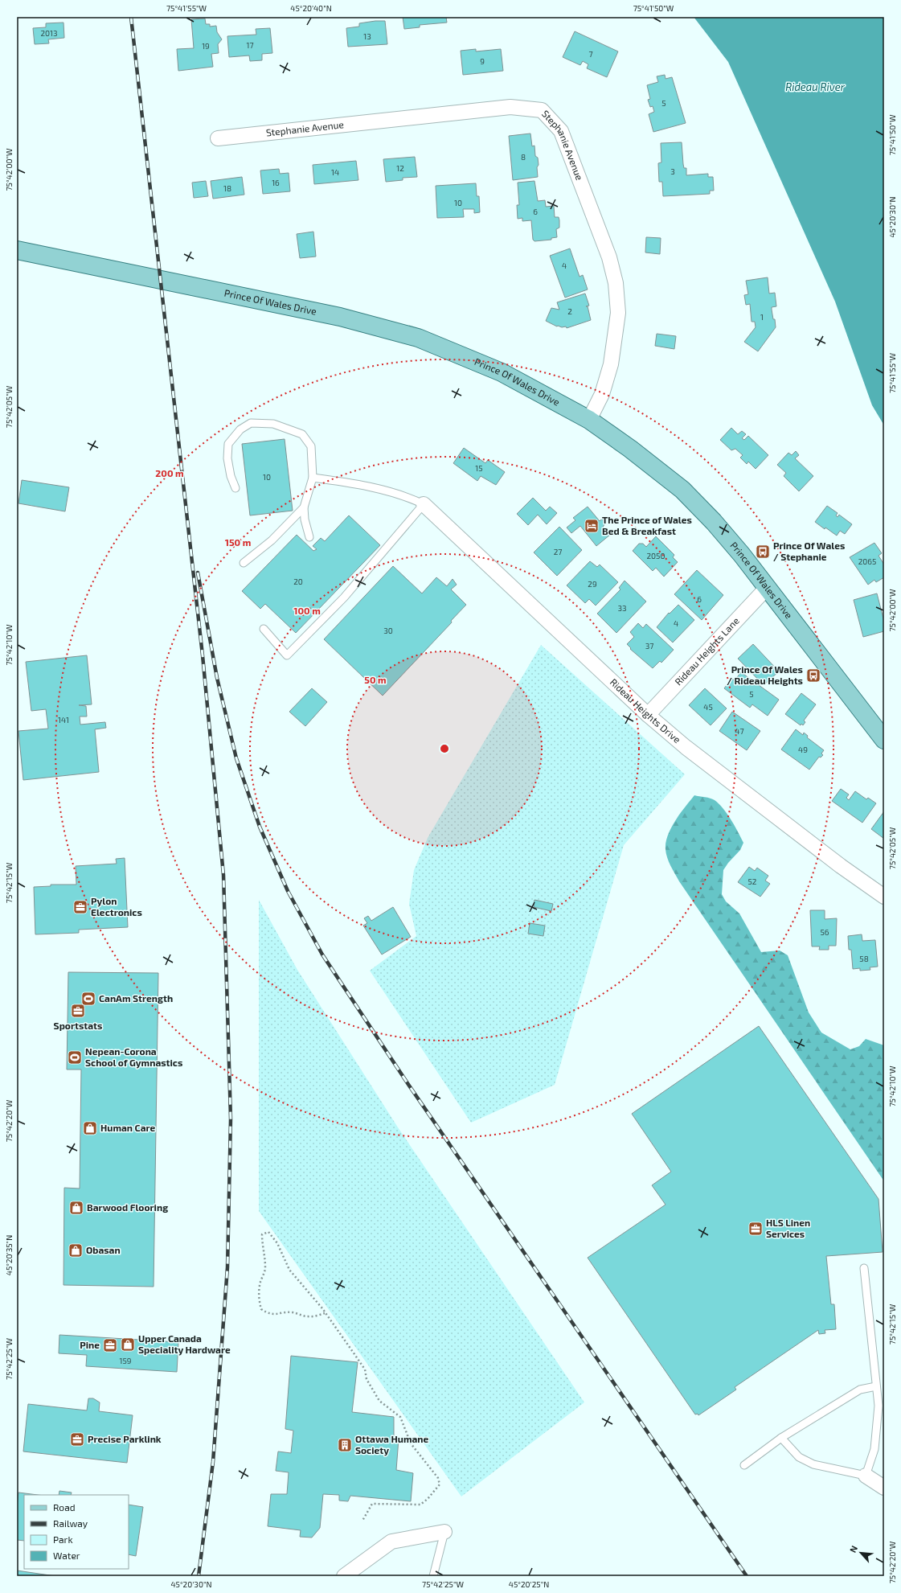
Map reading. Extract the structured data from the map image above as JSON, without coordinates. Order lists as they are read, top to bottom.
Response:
{
  "streets": {
    "main road": ["Prince Of Wales Drive"],
    "street": ["Stephanie Avenue", "Rideau Heights Lane", "Rideau Heights Drive"]
  },
  "crossings": [
    ["Stephanie Avenue", "Prince Of Wales Drive"],
    ["Prince Of Wales Drive", "Rideau Heights Lane"],
    ["Rideau Heights Lane", "Rideau Heights Drive"]
  ],
  "water": ["Rideau River"],
  "places": {
    "hotel": ["The Prince of Wales Bed & Breakfast"],
    "bus stop": ["Prince Of Wales / Stephanie", "Prince Of Wales / Rideau Heights"],
    "office": [
      "Pylon Electronics",
      "Sportstats",
      "HLS Linen Services",
      "Pine",
      "Precise Parklink"
    ],
    "sports": ["CanAm Strength", "Nepean-Corona School of Gymnastics"],
    "shop": [
      "Human Care",
      "Barwood Flooring",
      "Obasan",
      "Upper Canada Speciality Hardware"
    ],
    "building": ["Ottawa Humane Society"]
  },
  "house_numbers": [
    "2013",
    "13",
    "17",
    "19",
    "7",
    "9",
    "5",
    "8",
    "12",
    "3",
    "14",
    "16",
    "18",
    "10",
    "6",
    "4",
    "2",
    "1",
    "15",
    "10",
    "27",
    "2050",
    "2065",
    "20",
    "29",
    "6",
    "33",
    "4",
    "30",
    "37",
    "5",
    "45",
    "141",
    "47",
    "49",
    "52",
    "56",
    "58",
    "159"
  ],
  "legend": [
    "Road",
    "Railway",
    "Park",
    "Water"
  ],
  "north": "top left",
  "coordinates": [
    "75°41'55\"W",
    "45°20'40\"N",
    "75°41'50\"W",
    "75°42'00\"W",
    "45°20'30\"N",
    "75°42'05\"W",
    "75°42'10\"W",
    "75°42'15\"W",
    "75°42'20\"W",
    "45°20'35\"N",
    "75°42'25\"W",
    "45°20'25\"N"
  ],
  "rings": [
    "200 m",
    "150 m",
    "100 m",
    "50 m"
  ]
}
